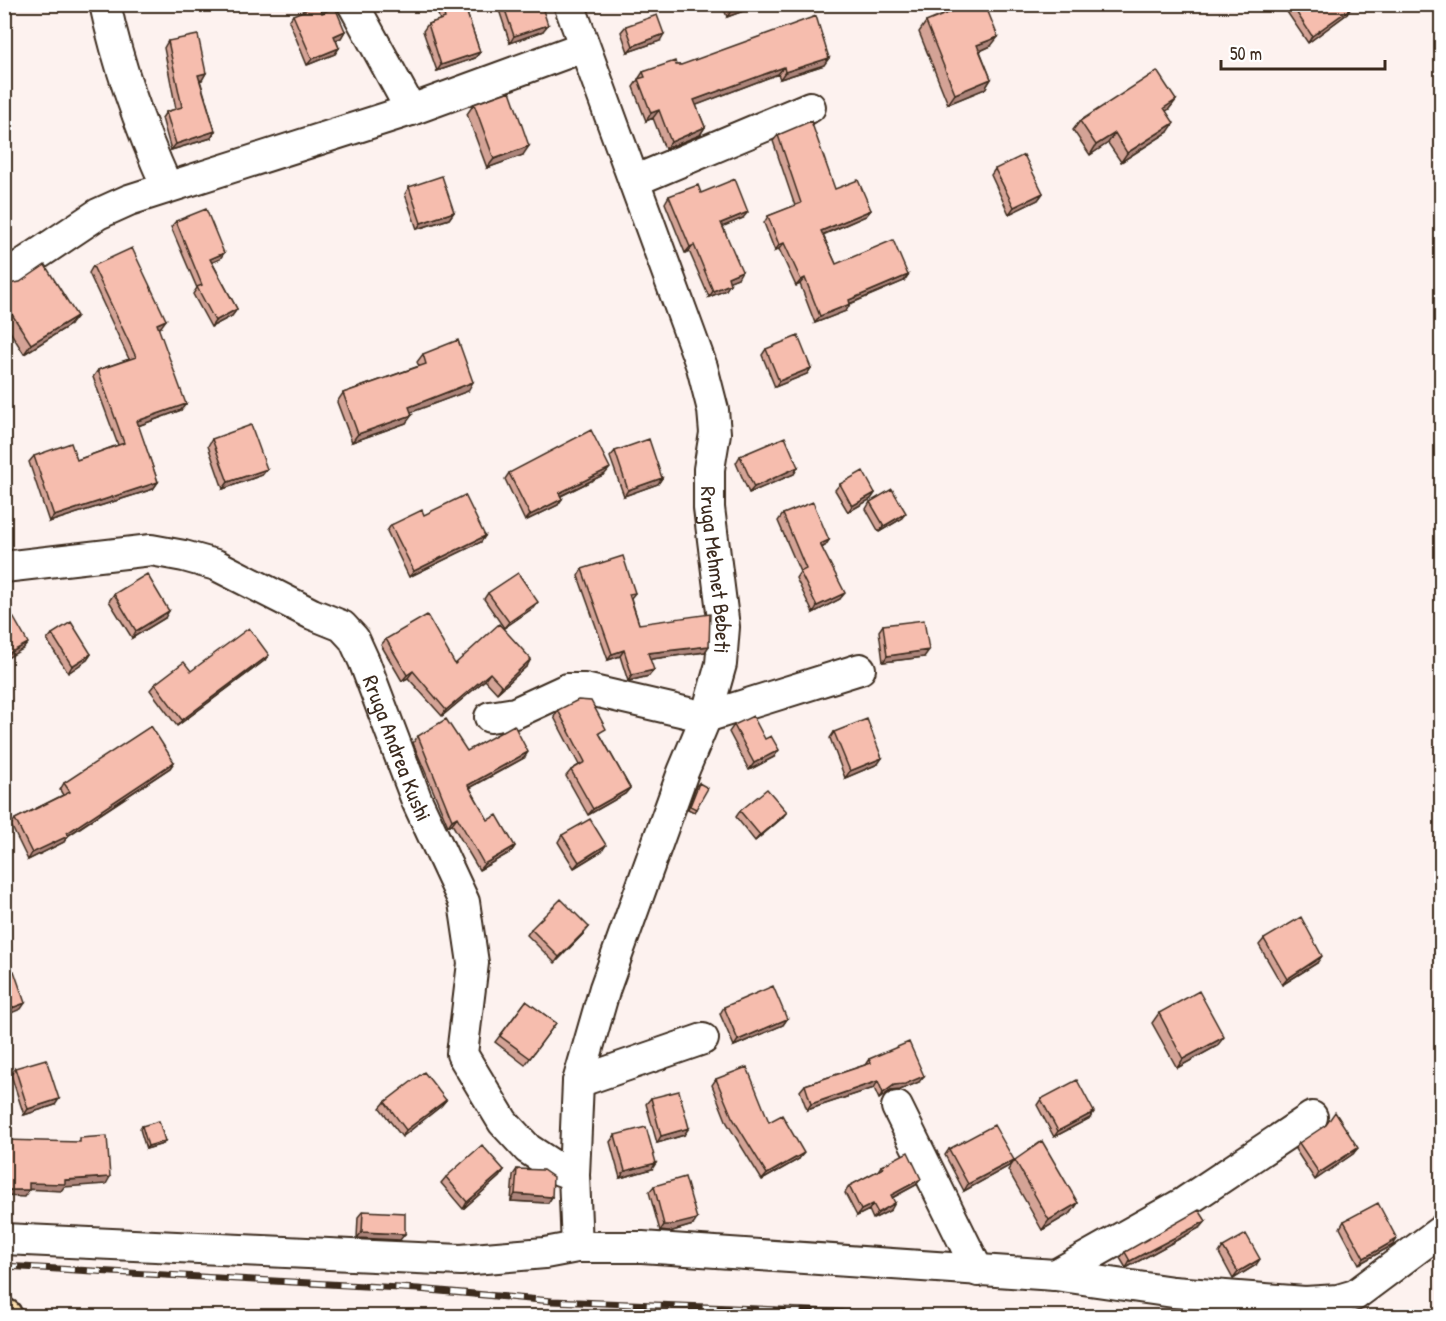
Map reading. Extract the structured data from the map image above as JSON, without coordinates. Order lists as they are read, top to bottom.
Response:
{
  "streets": {
    "street": ["Rruga Mehmet Bebeti", "Rruga Andrea Kushi"]
  },
  "crossings": [
    ["Rruga Mehmet Bebeti", "Rruga Andrea Kushi"]
  ],
  "scale_bar": "50 m"
}
